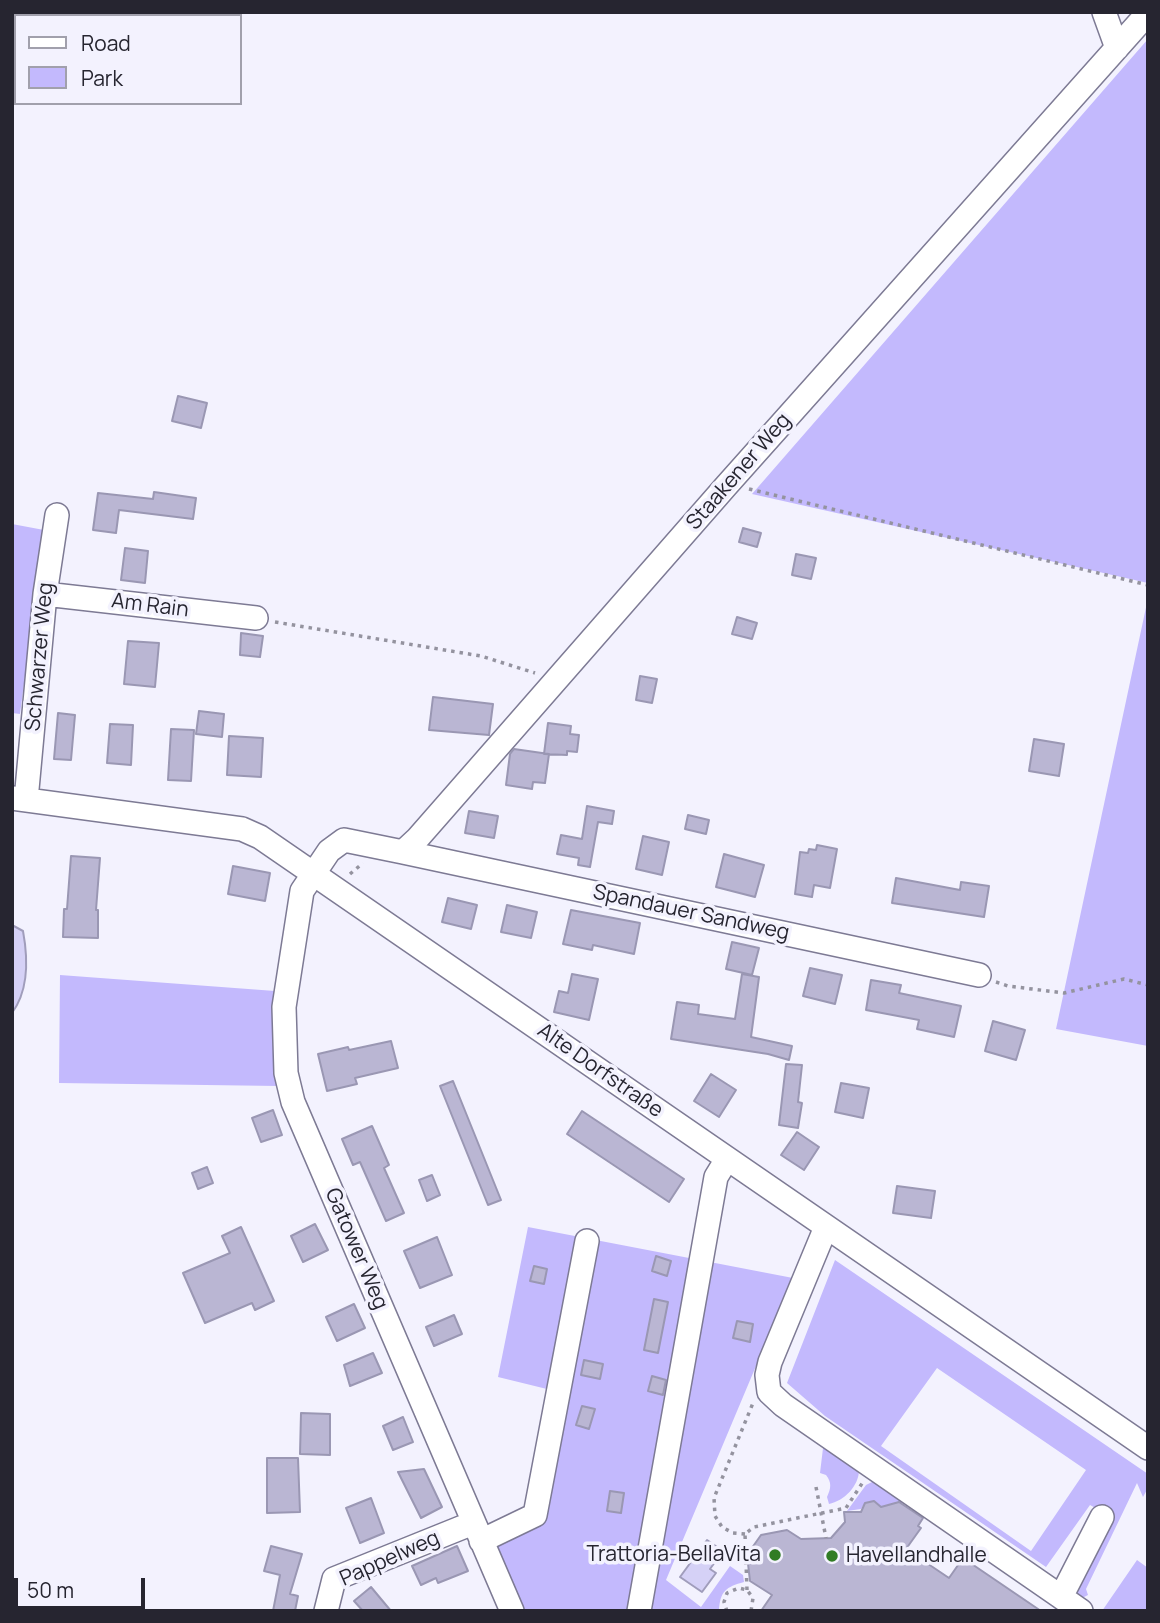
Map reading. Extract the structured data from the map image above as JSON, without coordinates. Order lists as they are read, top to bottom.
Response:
{
  "streets": {
    "street": [
      "Staakener Weg",
      "Am Rain",
      "Schwarzer Weg",
      "Spandauer Sandweg",
      "Alte Dorfstraße",
      "Gatower Weg",
      "Pappelweg"
    ]
  },
  "crossings": [
    ["Staakener Weg", "Spandauer Sandweg"],
    ["Am Rain", "Schwarzer Weg"],
    ["Schwarzer Weg", "Alte Dorfstraße"],
    ["Alte Dorfstraße", "Gatower Weg"],
    ["Gatower Weg", "Pappelweg"]
  ],
  "places": ["Trattoria-BellaVita", "Havellandhalle"],
  "legend": ["Road", "Park"],
  "scale_bar": "50 m"
}
